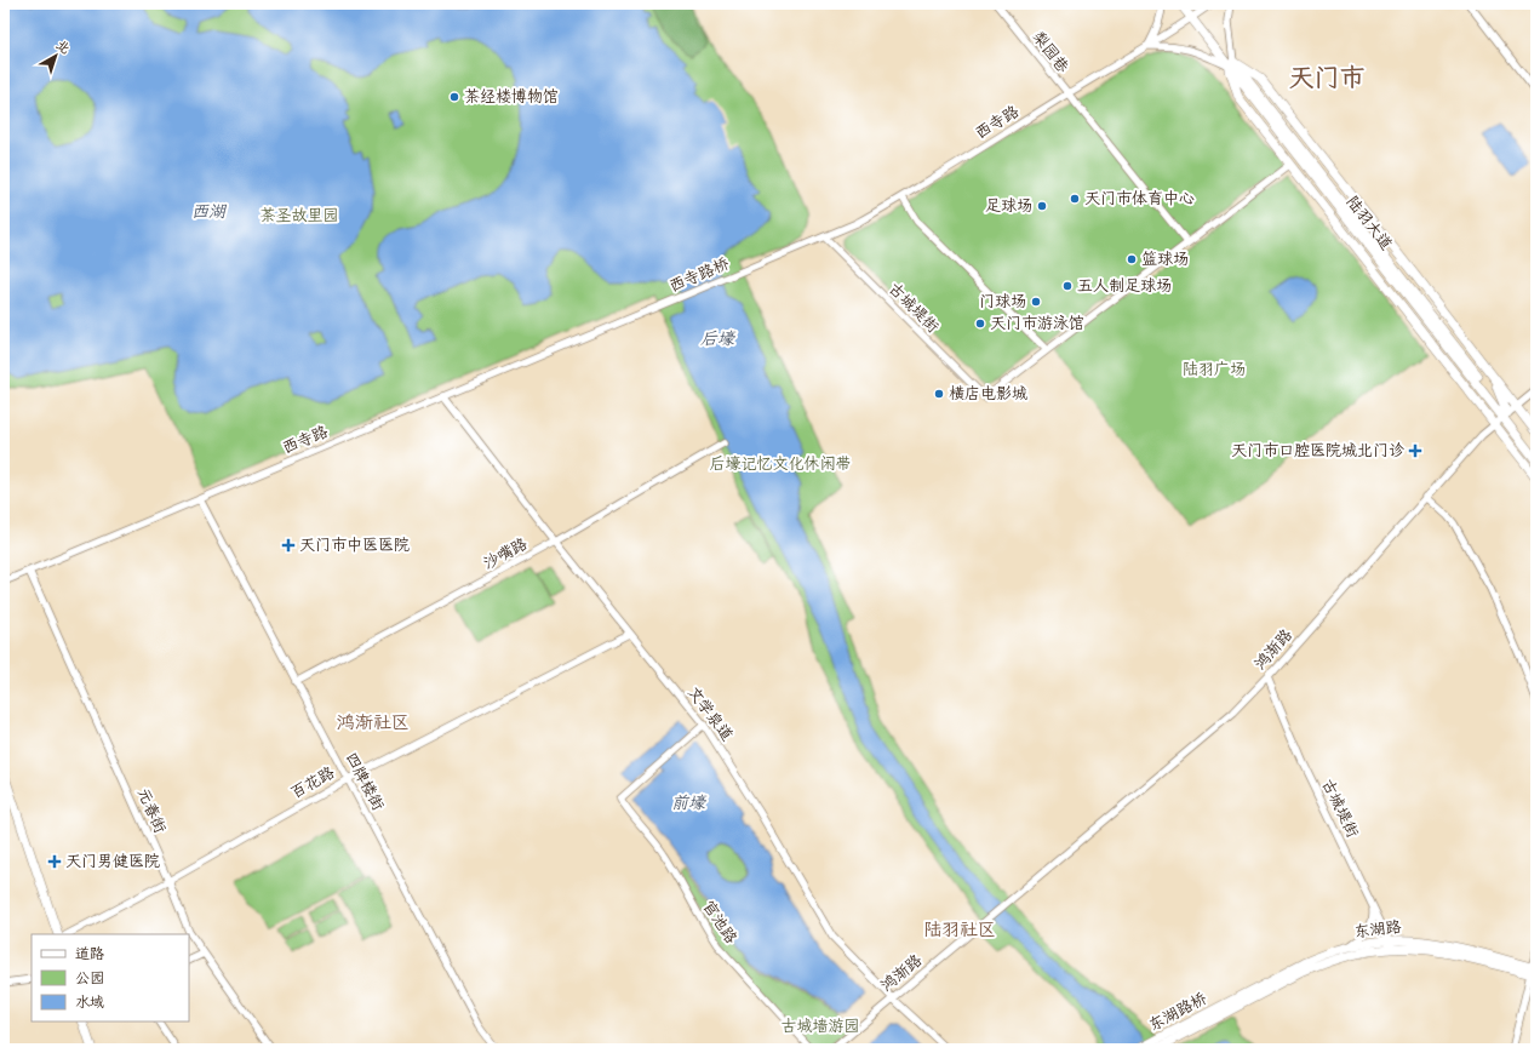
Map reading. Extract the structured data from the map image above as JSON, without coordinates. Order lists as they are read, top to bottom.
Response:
{
  "streets": {
    "main road": ["陆羽大道", "东湖路", "东湖路桥"],
    "street": [
      "梨园巷",
      "西寺路",
      "西寺路桥",
      "古城堤街",
      "沙嘴路",
      "鸿渐路",
      "文学泉道",
      "四牌楼街",
      "百花路",
      "元春街",
      "官池路"
    ]
  },
  "crossings": [
    ["梨园巷", "西寺路"],
    ["西寺路", "陆羽大道"],
    ["西寺路", "西寺路桥"],
    ["西寺路", "古城堤街"],
    ["西寺路", "文学泉道"],
    ["西寺路", "四牌楼街"],
    ["西寺路", "元春街"],
    ["陆羽大道", "鸿渐路"],
    ["古城堤街", "鸿渐路"],
    ["古城堤街", "东湖路"],
    ["沙嘴路", "文学泉道"],
    ["沙嘴路", "四牌楼街"],
    ["鸿渐路", "文学泉道"],
    ["文学泉道", "百花路"],
    ["文学泉道", "官池路"],
    ["四牌楼街", "百花路"],
    ["百花路", "元春街"],
    ["东湖路", "东湖路桥"]
  ],
  "districts": ["天门市", "鸿渐社区", "陆羽社区"],
  "water": ["西湖", "后壕", "前壕"],
  "parks": [
    "茶圣故里园",
    "陆羽广场",
    "后壕记忆文化休闲带",
    "古城墙游园"
  ],
  "places": {
    "other": [
      "茶经楼博物馆",
      "天门市体育中心",
      "足球场",
      "篮球场",
      "五人制足球场",
      "门球场",
      "天门市游泳馆",
      "横店电影城"
    ],
    "health": ["天门市口腔医院城北门诊", "天门市中医医院", "天门男健医院"]
  },
  "legend": ["道路", "公园", "水域"],
  "north": "top right"
}
